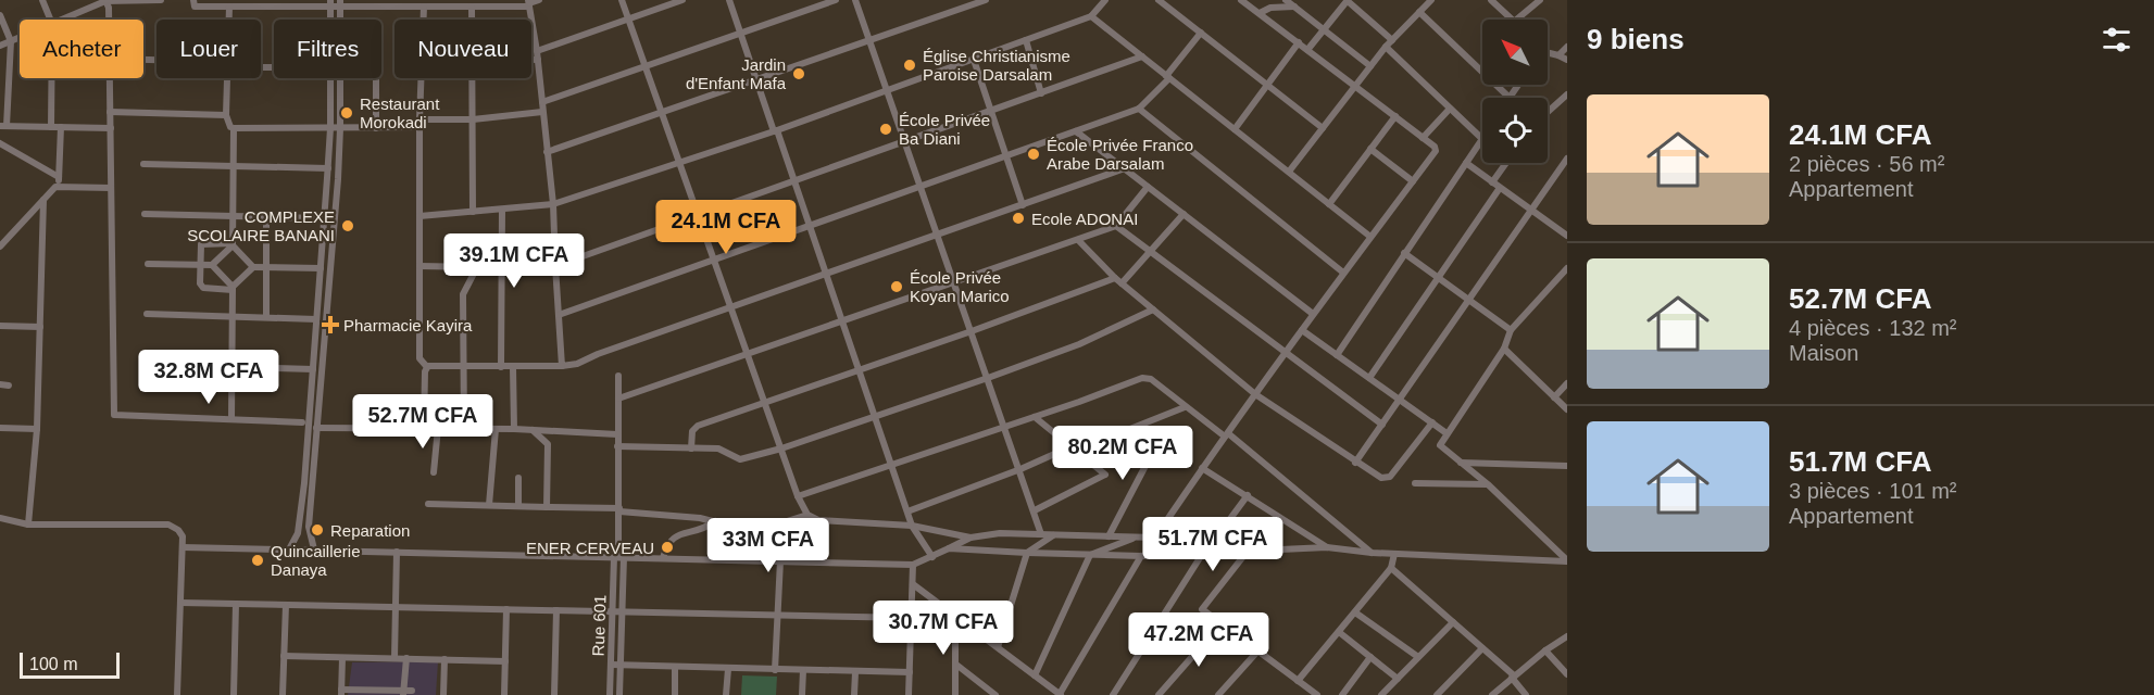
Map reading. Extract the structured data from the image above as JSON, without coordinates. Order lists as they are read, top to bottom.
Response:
{
  "streets": {
    "street": ["Rue 601"]
  },
  "places": {
    "other": [
      "Église Christianisme Paroise Darsalam",
      "Jardin d'Enfant Mafa",
      "Restaurant Morokadi",
      "École Privée Ba Diani",
      "École Privée Franco Arabe Darsalam",
      "Ecole ADONAI",
      "COMPLEXE SCOLAIRE BANANI",
      "École Privée Koyan Marico",
      "Reparation",
      "ENER CERVEAU",
      "Quincaillerie Danaya"
    ],
    "health": ["Pharmacie Kayira"]
  },
  "scale_bar": "100 m",
  "north": "top left",
  "page": {
    "heading": "9 biens",
    "chip": [
      "Acheter",
      "Louer",
      "Filtres",
      "Nouveau"
    ],
    "list": [
      {
        "name": "24.1M CFA",
        "note": "2 pièces · 56 m² · Appartement"
      },
      {
        "name": "52.7M CFA",
        "note": "4 pièces · 132 m² · Maison"
      },
      {
        "name": "51.7M CFA",
        "note": "3 pièces · 101 m² · Appartement"
      }
    ],
    "price": [
      "24.1M CFA",
      "39.1M CFA",
      "32.8M CFA",
      "52.7M CFA",
      "80.2M CFA",
      "51.7M CFA",
      "33M CFA",
      "30.7M CFA",
      "47.2M CFA"
    ],
    "scale": "100 m"
  }
}
